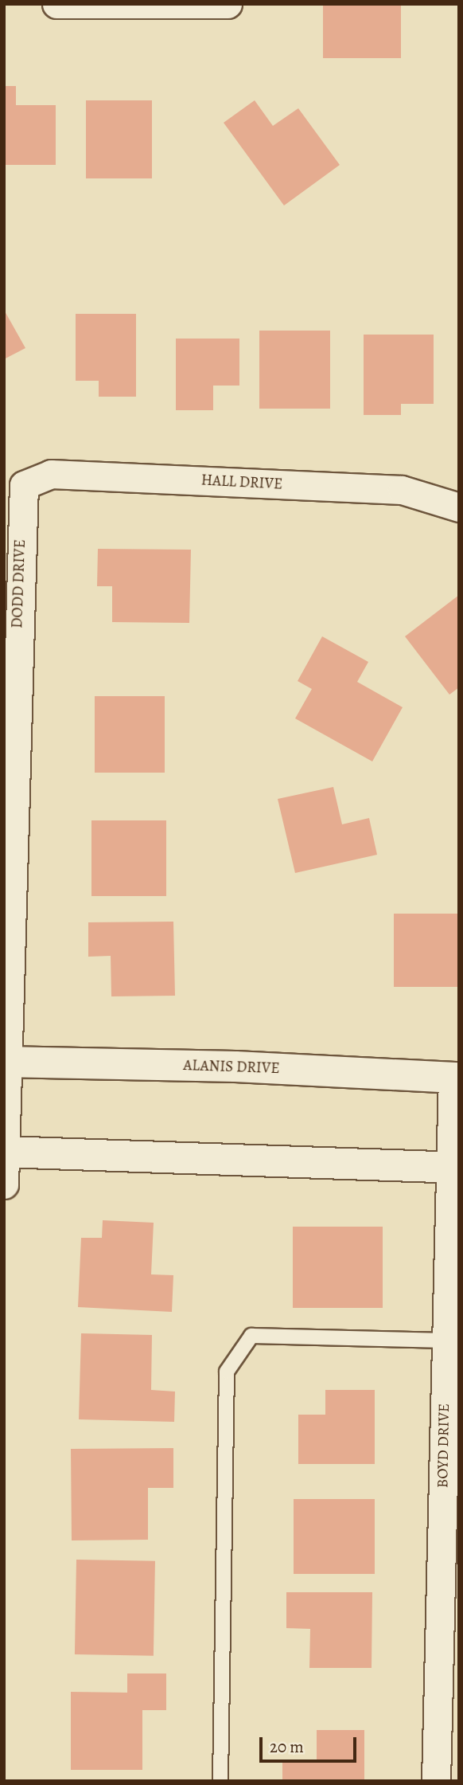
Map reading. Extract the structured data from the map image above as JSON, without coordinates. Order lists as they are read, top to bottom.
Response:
{
  "streets": {
    "main road": ["ALANIS DRIVE"],
    "street": ["HALL DRIVE", "DODD DRIVE", "BOYD DRIVE"]
  },
  "crossings": [
    ["HALL DRIVE", "DODD DRIVE"],
    ["DODD DRIVE", "ALANIS DRIVE"],
    ["ALANIS DRIVE", "BOYD DRIVE"]
  ],
  "scale_bar": "20 m"
}
